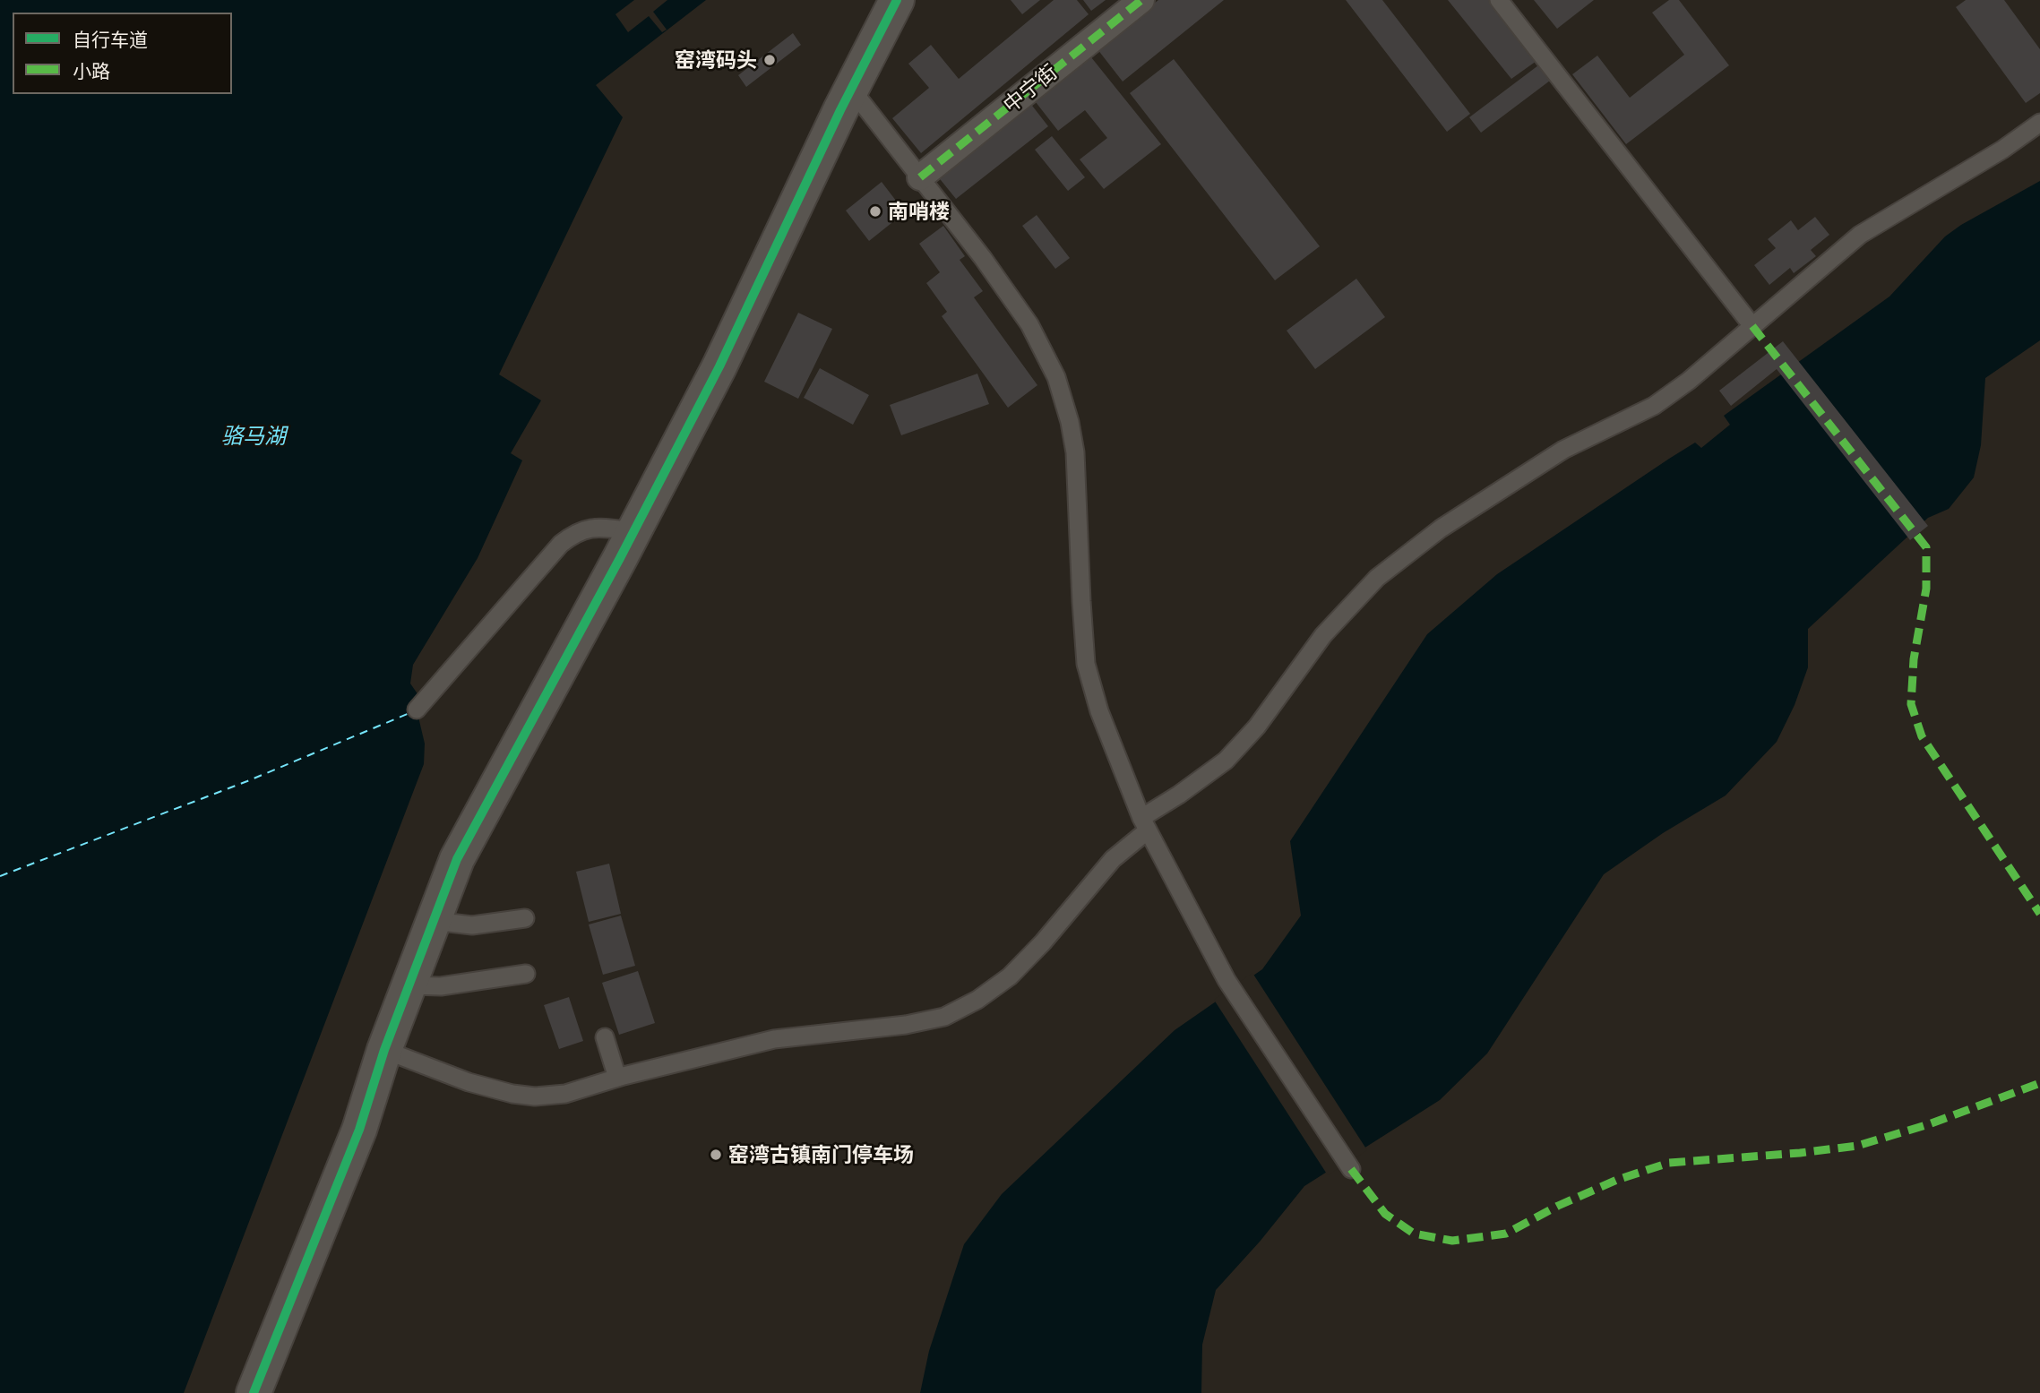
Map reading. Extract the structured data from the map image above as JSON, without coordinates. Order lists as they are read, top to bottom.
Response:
{
  "streets": {
    "street": ["中宁街"]
  },
  "water": ["骆马湖"],
  "places": ["窑湾码头", "南哨楼", "窑湾古镇南门停车场"],
  "legend": ["自行车道", "小路"]
}
